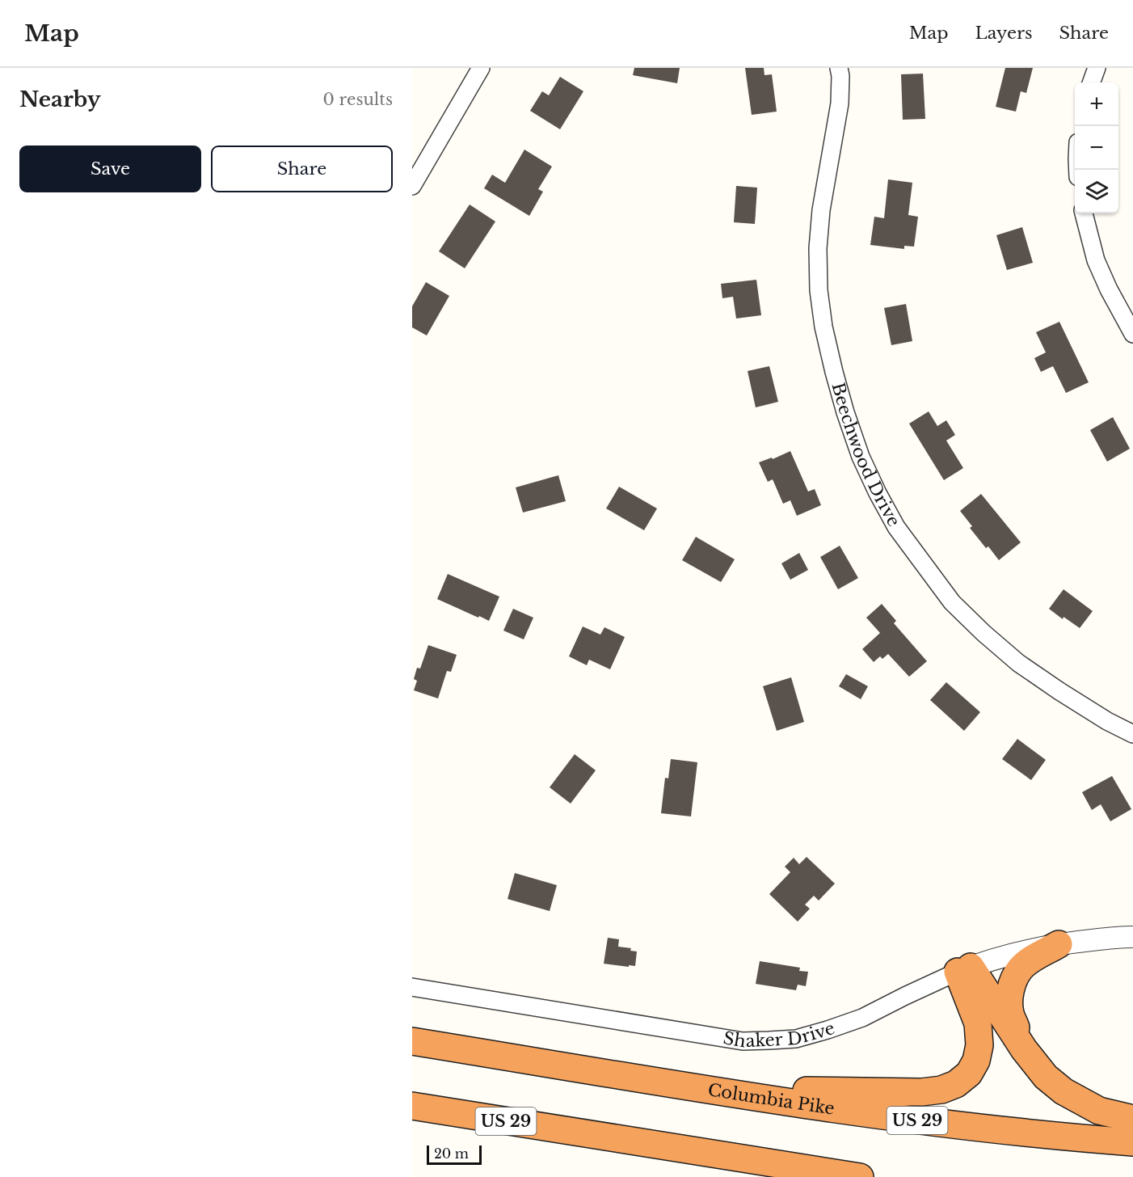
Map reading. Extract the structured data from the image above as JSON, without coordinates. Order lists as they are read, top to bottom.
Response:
{
  "streets": {
    "highway": ["Columbia Pike", "US 29"],
    "street": ["Beechwood Drive", "Shaker Drive"]
  },
  "scale_bar": "20 m",
  "page": {
    "header": "Map",
    "nav": ["Map", "Layers", "Share"],
    "heading": ["Nearby", "0 results"],
    "map_buttons": ["+", "−"],
    "buttons": ["Save", "Share"],
    "scale": "20 m"
  }
}
